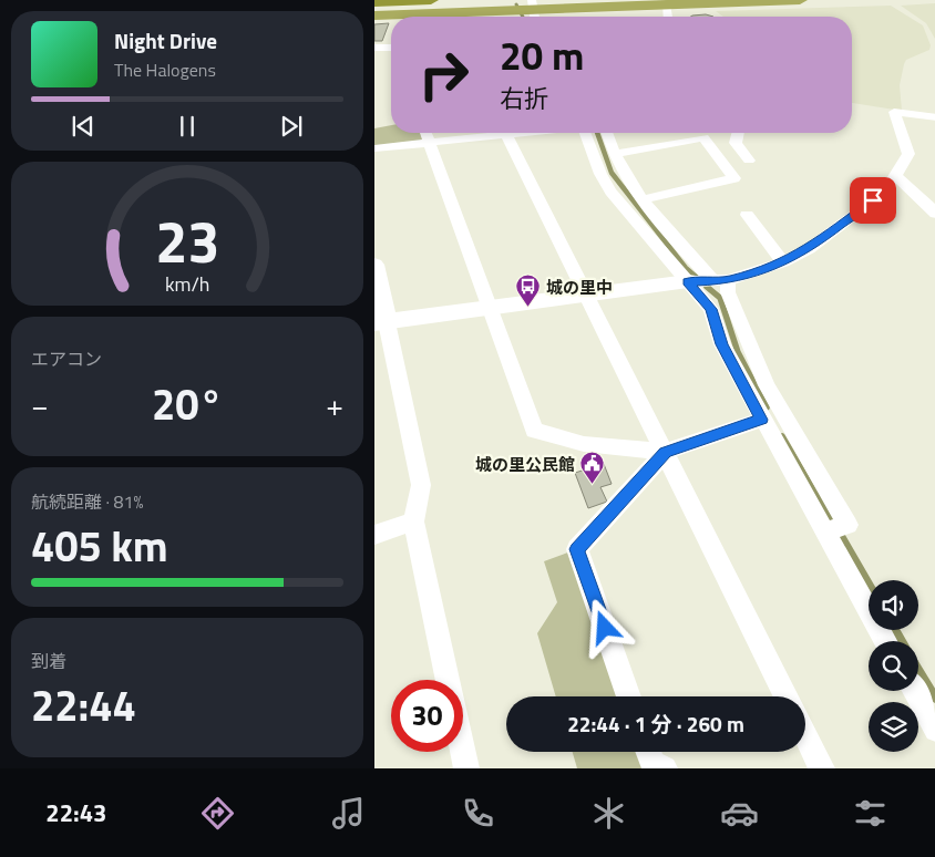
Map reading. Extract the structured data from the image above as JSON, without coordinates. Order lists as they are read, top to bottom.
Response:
{
  "places": {
    "bus stop": ["城の里中"],
    "public building": ["城の里公民館"]
  },
  "page": {
    "turn": ["20 m", "右折"],
    "song": ["Night Drive", "The Halogens"],
    "tile": [
      "エアコン",
      ["航続距離 · 81%", "405 km"],
      ["到着", "22:44"]
    ],
    "heat": ["−", "20°", "+"],
    "limit": "30",
    "trip": "22:44 · 1 分 · 260 m",
    "tabs": "22:43",
    "gauge": ["23", "km/h"]
  }
}
